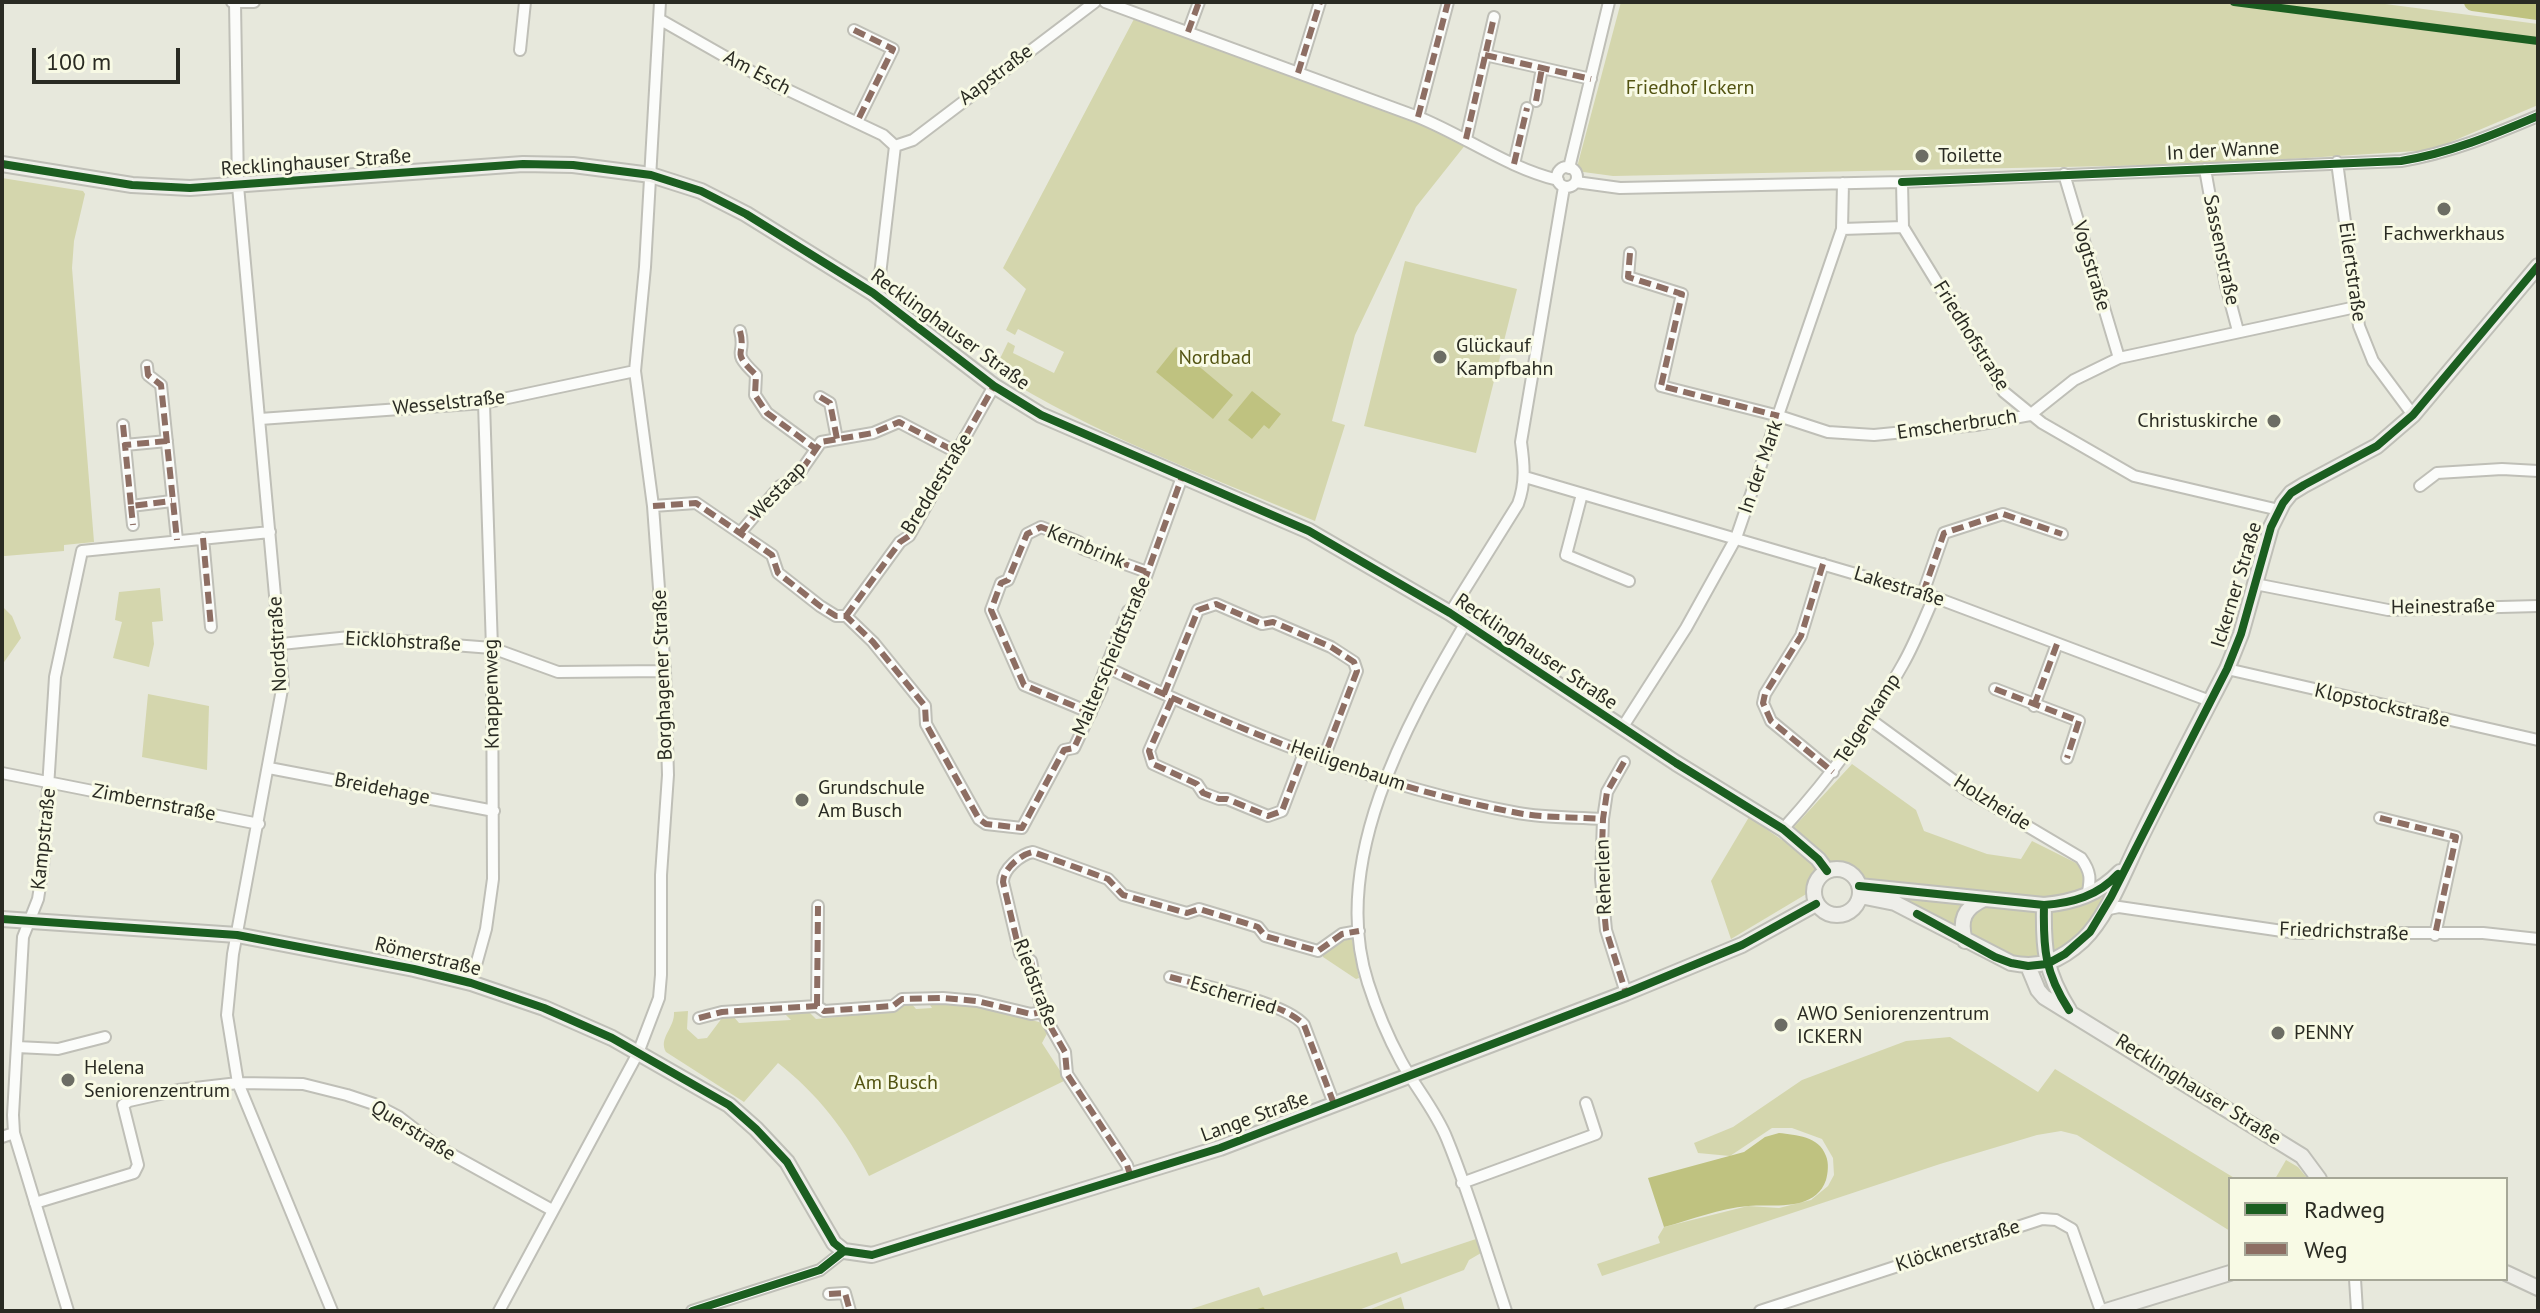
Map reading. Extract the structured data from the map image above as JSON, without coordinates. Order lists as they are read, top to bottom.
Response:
{
  "streets": {
    "main road": [
      "Recklinghauser Straße",
      "Ickerner Straße",
      "Römerstraße",
      "Lange Straße",
      "Klöcknerstraße"
    ],
    "street": [
      "Am Esch",
      "Aapstraße",
      "In der Wanne",
      "Sassenstraße",
      "Vogtstraße",
      "Eilertstraße",
      "Friedhofstraße",
      "Wesselstraße",
      "Emscherbruch",
      "In der Mark",
      "Breddestraße",
      "Westaap",
      "Kernbrink",
      "Lakestraße",
      "Heinestraße",
      "Eicklohstraße",
      "Nordstraße",
      "Malterscheidtstraße",
      "Borghagener Straße",
      "Knappenweg",
      "Klopstockstraße",
      "Telgenkamp",
      "Heiligenbaum",
      "Breidehage",
      "Zimbernstraße",
      "Holzheide",
      "Kampstraße",
      "Reherlen",
      "Friedrichstraße",
      "Riedstraße",
      "Escherried",
      "Querstraße"
    ]
  },
  "crossings": [
    ["Am Esch", "Aapstraße"],
    ["Am Esch", "Borghagener Straße"],
    ["In der Wanne", "Sassenstraße"],
    ["In der Wanne", "Vogtstraße"],
    ["In der Wanne", "Eilertstraße"],
    ["In der Wanne", "In der Mark"],
    ["Recklinghauser Straße", "In der Mark"],
    ["Recklinghauser Straße", "Breddestraße"],
    ["Recklinghauser Straße", "Ickerner Straße"],
    ["Recklinghauser Straße", "Nordstraße"],
    ["Recklinghauser Straße", "Malterscheidtstraße"],
    ["Recklinghauser Straße", "Borghagener Straße"],
    ["Recklinghauser Straße", "Telgenkamp"],
    ["Recklinghauser Straße", "Lange Straße"],
    ["Sassenstraße", "Emscherbruch"],
    ["Vogtstraße", "Emscherbruch"],
    ["Eilertstraße", "Emscherbruch"],
    ["Eilertstraße", "Ickerner Straße"],
    ["Friedhofstraße", "Emscherbruch"],
    ["Friedhofstraße", "Ickerner Straße"],
    ["Wesselstraße", "Nordstraße"],
    ["Wesselstraße", "Borghagener Straße"],
    ["Wesselstraße", "Knappenweg"],
    ["Emscherbruch", "In der Mark"],
    ["In der Mark", "Lakestraße"],
    ["Breddestraße", "Westaap"],
    ["Breddestraße", "Malterscheidtstraße"],
    ["Kernbrink", "Malterscheidtstraße"],
    ["Ickerner Straße", "Lakestraße"],
    ["Ickerner Straße", "Heinestraße"],
    ["Ickerner Straße", "Klopstockstraße"],
    ["Ickerner Straße", "Holzheide"],
    ["Ickerner Straße", "Friedrichstraße"],
    ["Lakestraße", "Telgenkamp"],
    ["Eicklohstraße", "Nordstraße"],
    ["Eicklohstraße", "Borghagener Straße"],
    ["Eicklohstraße", "Knappenweg"],
    ["Nordstraße", "Breidehage"],
    ["Nordstraße", "Zimbernstraße"],
    ["Nordstraße", "Römerstraße"],
    ["Nordstraße", "Querstraße"],
    ["Malterscheidtstraße", "Heiligenbaum"],
    ["Borghagener Straße", "Römerstraße"],
    ["Borghagener Straße", "Querstraße"],
    ["Knappenweg", "Breidehage"],
    ["Knappenweg", "Römerstraße"],
    ["Telgenkamp", "Holzheide"],
    ["Heiligenbaum", "Reherlen"],
    ["Zimbernstraße", "Kampstraße"],
    ["Kampstraße", "Römerstraße"],
    ["Kampstraße", "Querstraße"],
    ["Reherlen", "Lange Straße"],
    ["Römerstraße", "Lange Straße"],
    ["Riedstraße", "Lange Straße"],
    ["Escherried", "Lange Straße"]
  ],
  "parks": ["Friedhof Ickern", "Nordbad", "Am Busch"],
  "places": [
    "Toilette",
    "Fachwerkhaus",
    "Glückauf Kampfbahn",
    "Christuskirche",
    "Grundschule Am Busch",
    "AWO Seniorenzentrum ICKERN",
    "PENNY",
    "Helena Seniorenzentrum"
  ],
  "legend": ["Radweg", "Weg"],
  "scale_bar": "100 m"
}
